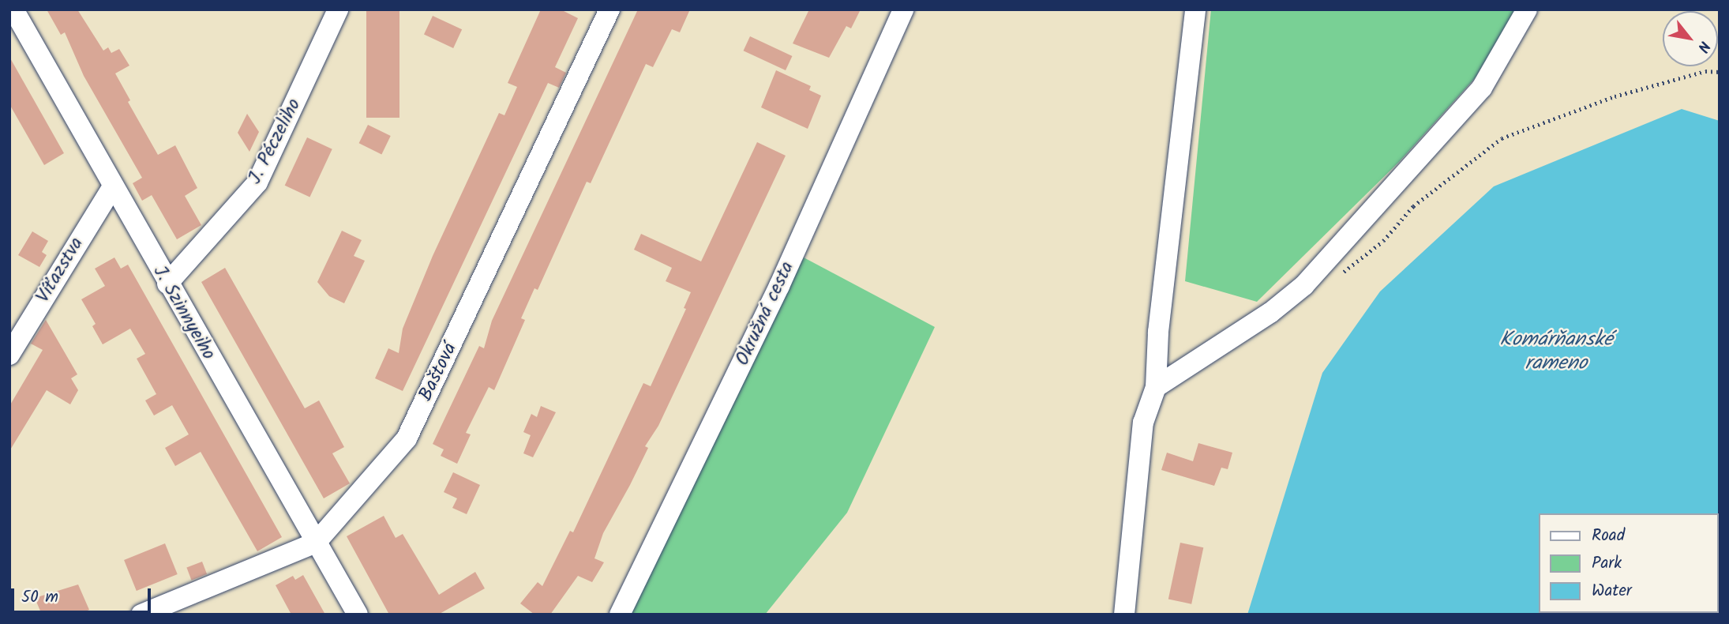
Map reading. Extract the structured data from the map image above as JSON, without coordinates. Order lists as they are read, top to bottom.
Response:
{
  "streets": {
    "street": [
      "J. Péczeliho",
      "Víťazstva",
      "J. Szinnyeiho",
      "Okružná cesta",
      "Baštová"
    ]
  },
  "crossings": [
    ["J. Péczeliho", "J. Szinnyeiho"],
    ["Víťazstva", "J. Szinnyeiho"],
    ["J. Szinnyeiho", "Baštová"]
  ],
  "water": ["Komárňanské rameno"],
  "legend": ["Road", "Park", "Water"],
  "scale_bar": "50 m",
  "north": "bottom right"
}
